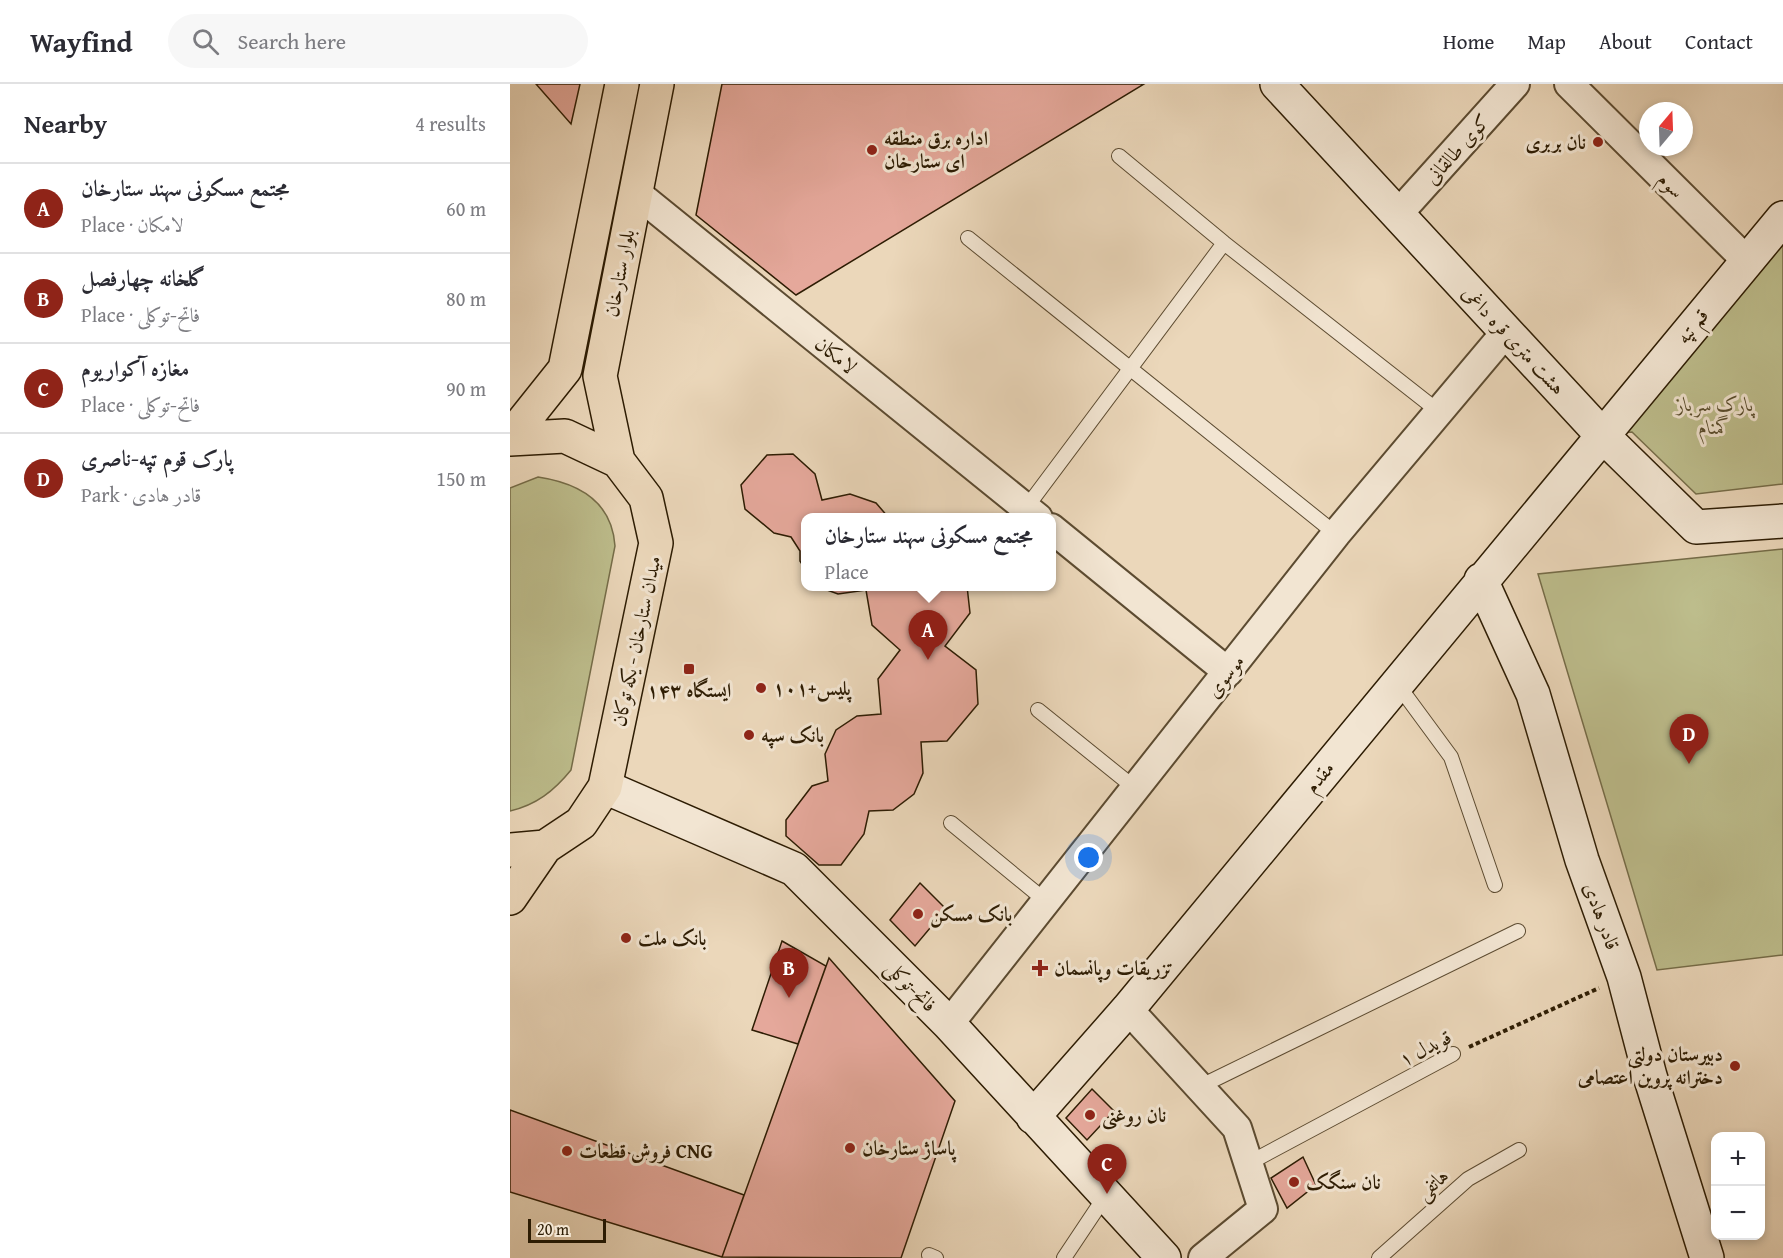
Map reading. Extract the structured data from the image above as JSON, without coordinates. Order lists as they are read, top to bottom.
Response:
{
  "streets": {
    "main road": ["بلوار ستارخان", "میدان ستارخان - یکه توکان"],
    "street": [
      "کوی طالقانی",
      "سوم",
      "قم تپه",
      "هشت متری قره داغی",
      "لامکان",
      "موسوی",
      "مقدم",
      "قادر هادی",
      "فاتح-توکلی"
    ],
    "lane": ["قویدل ۱", "هاتفی"]
  },
  "crossings": [
    ["کوی طالقانی", "هشت متری قره داغی"],
    ["سوم", "قم تپه"],
    ["بلوار ستارخان", "لامکان"],
    ["بلوار ستارخان", "میدان ستارخان - یکه توکان"],
    ["قم تپه", "هشت متری قره داغی"],
    ["قم تپه", "مقدم"],
    ["هشت متری قره داغی", "موسوی"],
    ["هشت متری قره داغی", "مقدم"],
    ["میدان ستارخان - یکه توکان", "فاتح-توکلی"],
    ["موسوی", "فاتح-توکلی"],
    ["مقدم", "قادر هادی"],
    ["مقدم", "فاتح-توکلی"],
    ["قادر هادی", "قویدل ۱"]
  ],
  "parks": ["پارک سرباز گمنام"],
  "places": {
    "other": [
      "نان بربری",
      "اداره برق منطقه ای ستارخان",
      "پلیس+۱۰۱",
      "بانک سپه",
      "بانک مسکن",
      "بانک ملت",
      "دبیرستان دولتی دخترانه پروین اعتصامی",
      "نان روغنی",
      "پاساژ ستارخان",
      "فروش قطعات CNG",
      "نان سنگک"
    ],
    "transit": ["ایستگاه ۱۴۳"],
    "health": ["تزریقات وپانسمان"]
  },
  "scale_bar": "20 m",
  "north": "top",
  "page": {
    "header": "Wayfind",
    "search": "Search here",
    "nav": [
      "Home",
      "Map",
      "About",
      "Contact"
    ],
    "heading": ["Nearby", "4 results"],
    "list": [
      {
        "mark": "A",
        "name": "مجتمع مسکونی سهند ستارخان",
        "note": "Place · لامکان",
        "value": "60 m"
      },
      {
        "mark": "B",
        "name": "گلخانه چهارفصل",
        "note": "Place · فاتح-توکلی",
        "value": "80 m"
      },
      {
        "mark": "C",
        "name": "مغازه آکواریوم",
        "note": "Place · فاتح-توکلی",
        "value": "90 m"
      },
      {
        "mark": "D",
        "name": "پارک قوم تپه-ناصری",
        "note": "Park · قادر هادی",
        "value": "150 m"
      }
    ],
    "popup": ["مجتمع مسکونی سهند ستارخان", "Place"],
    "pins": [
      "A",
      "D",
      "B",
      "C"
    ],
    "map_buttons": ["+", "−"],
    "scale": "20 m"
  }
}
